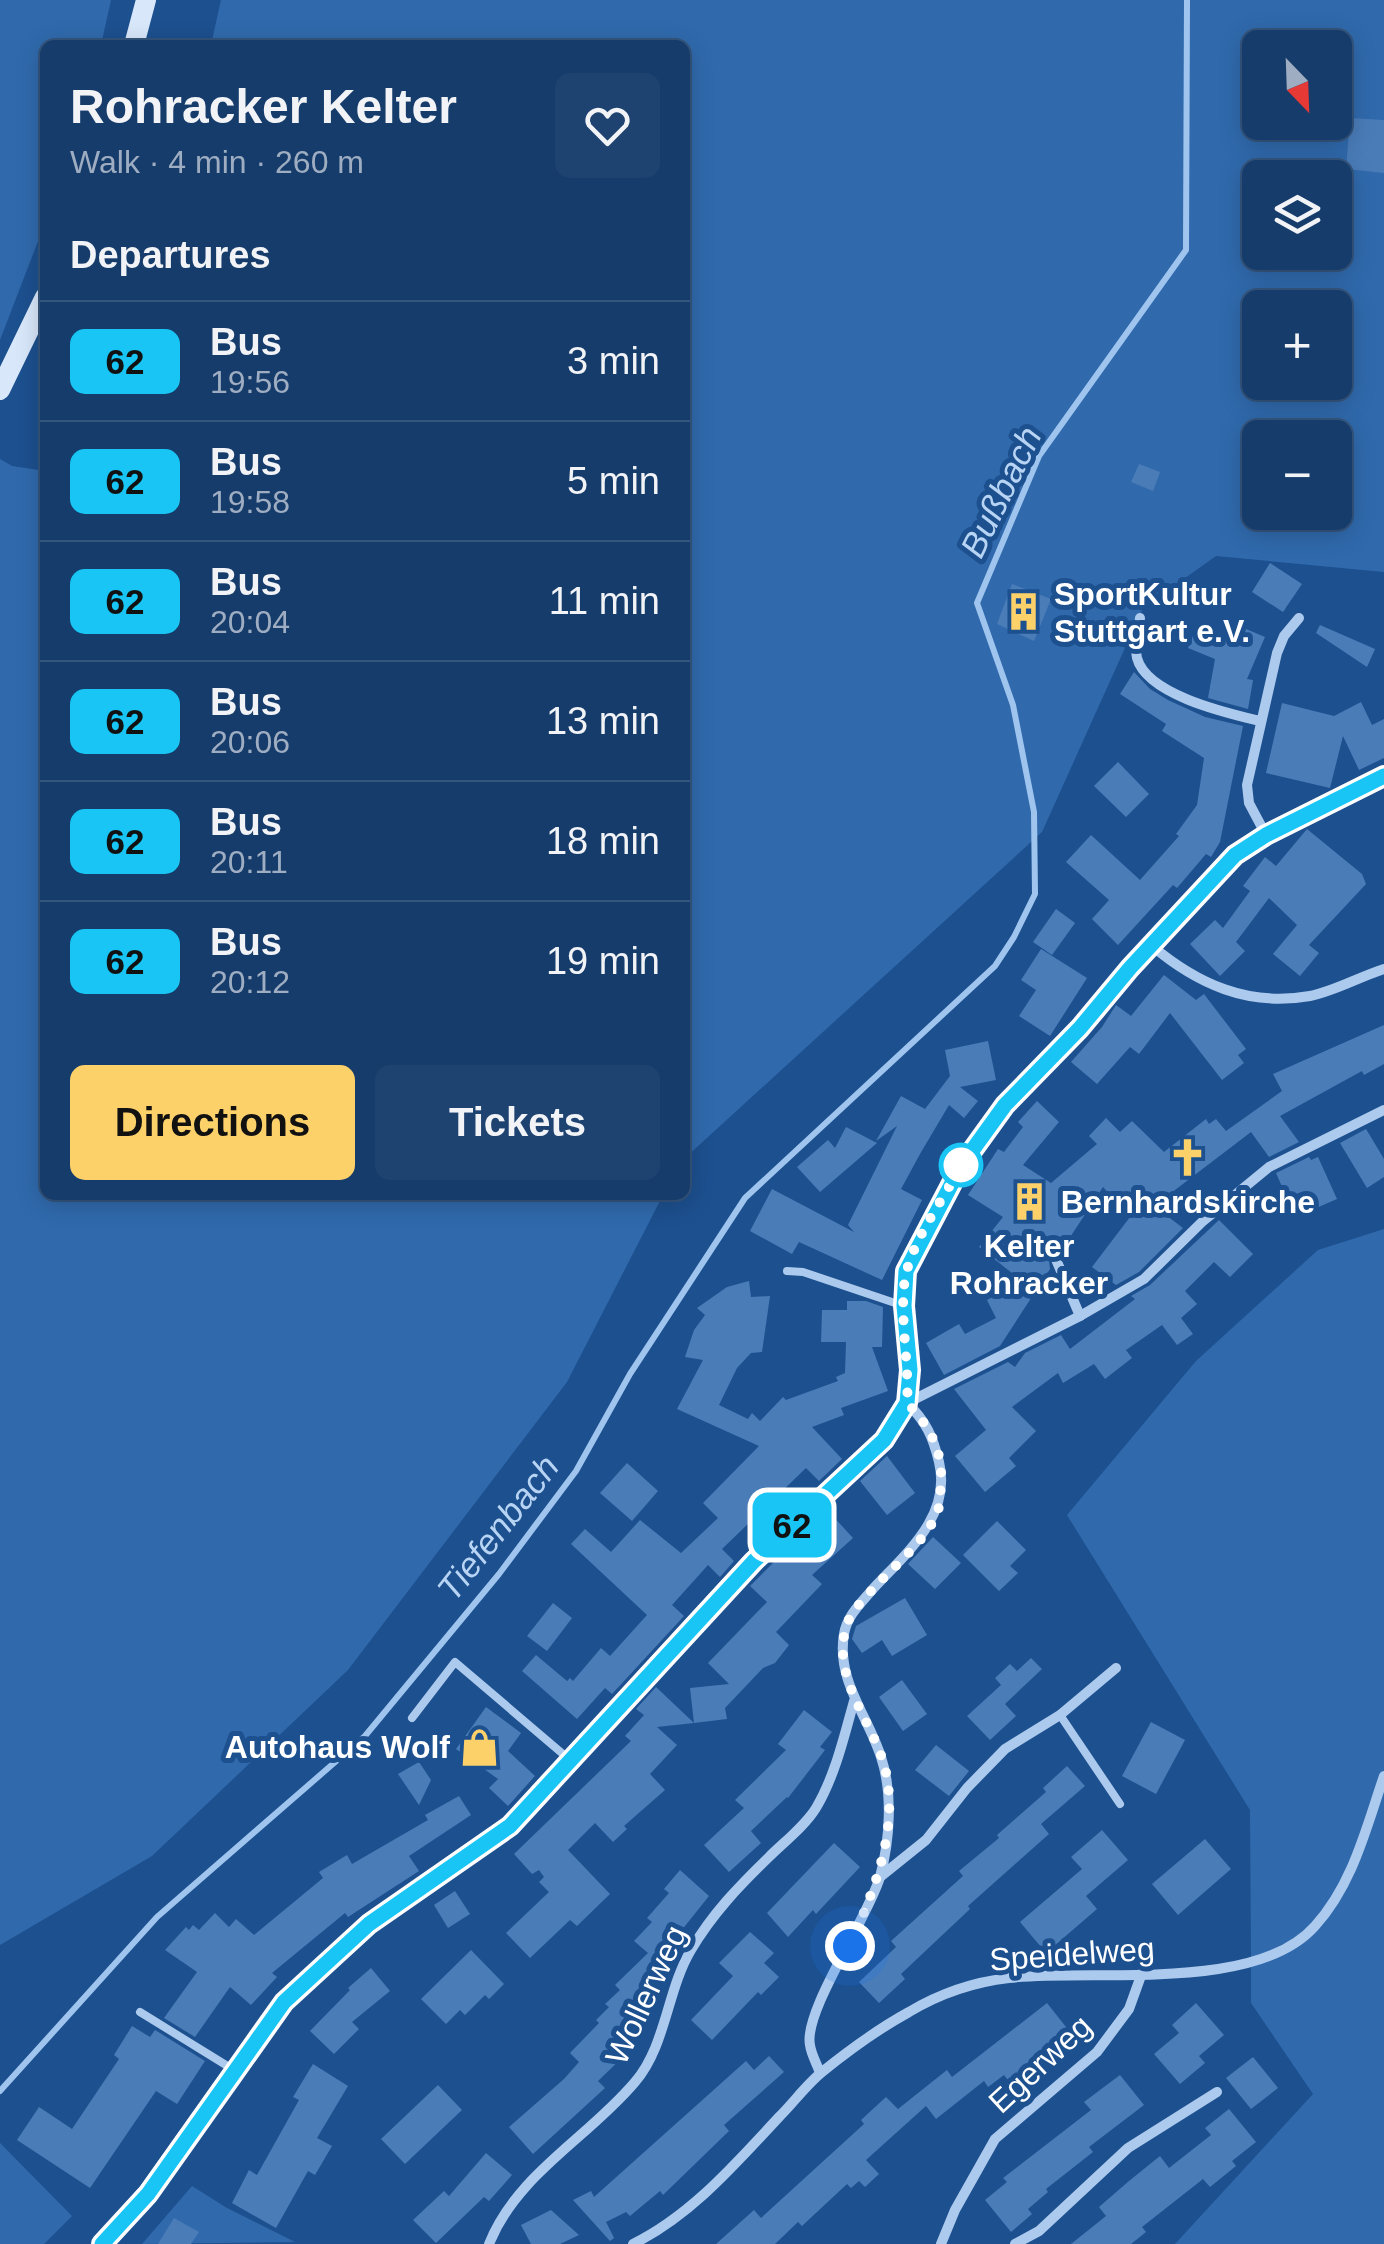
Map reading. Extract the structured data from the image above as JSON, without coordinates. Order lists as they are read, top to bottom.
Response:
{
  "streets": {
    "street": ["Speidelweg", "Wollerweg", "Egerweg"]
  },
  "crossings": [
    ["Speidelweg", "Egerweg"]
  ],
  "water": ["Bußbach", "Tiefenbach"],
  "places": {
    "building": ["SportKultur Stuttgart e.V.", "Kelter Rohracker"],
    "church": ["Bernhardskirche"],
    "shop": ["Autohaus Wolf"]
  },
  "lines": ["bus line 62"],
  "north": "bottom right",
  "page": {
    "on_map": "62",
    "map_buttons": ["+", "−"],
    "heading": [
      ["Rohracker Kelter", "Walk · 4 min · 260 m"],
      "Departures"
    ],
    "list": [
      {
        "mark": "62",
        "name": "Bus",
        "note": "19:56",
        "value": "3 min"
      },
      {
        "mark": "62",
        "name": "Bus",
        "note": "19:58",
        "value": "5 min"
      },
      {
        "mark": "62",
        "name": "Bus",
        "note": "20:04",
        "value": "11 min"
      },
      {
        "mark": "62",
        "name": "Bus",
        "note": "20:06",
        "value": "13 min"
      },
      {
        "mark": "62",
        "name": "Bus",
        "note": "20:11",
        "value": "18 min"
      },
      {
        "mark": "62",
        "name": "Bus",
        "note": "20:12",
        "value": "19 min"
      }
    ],
    "buttons": ["Directions", "Tickets"]
  }
}
